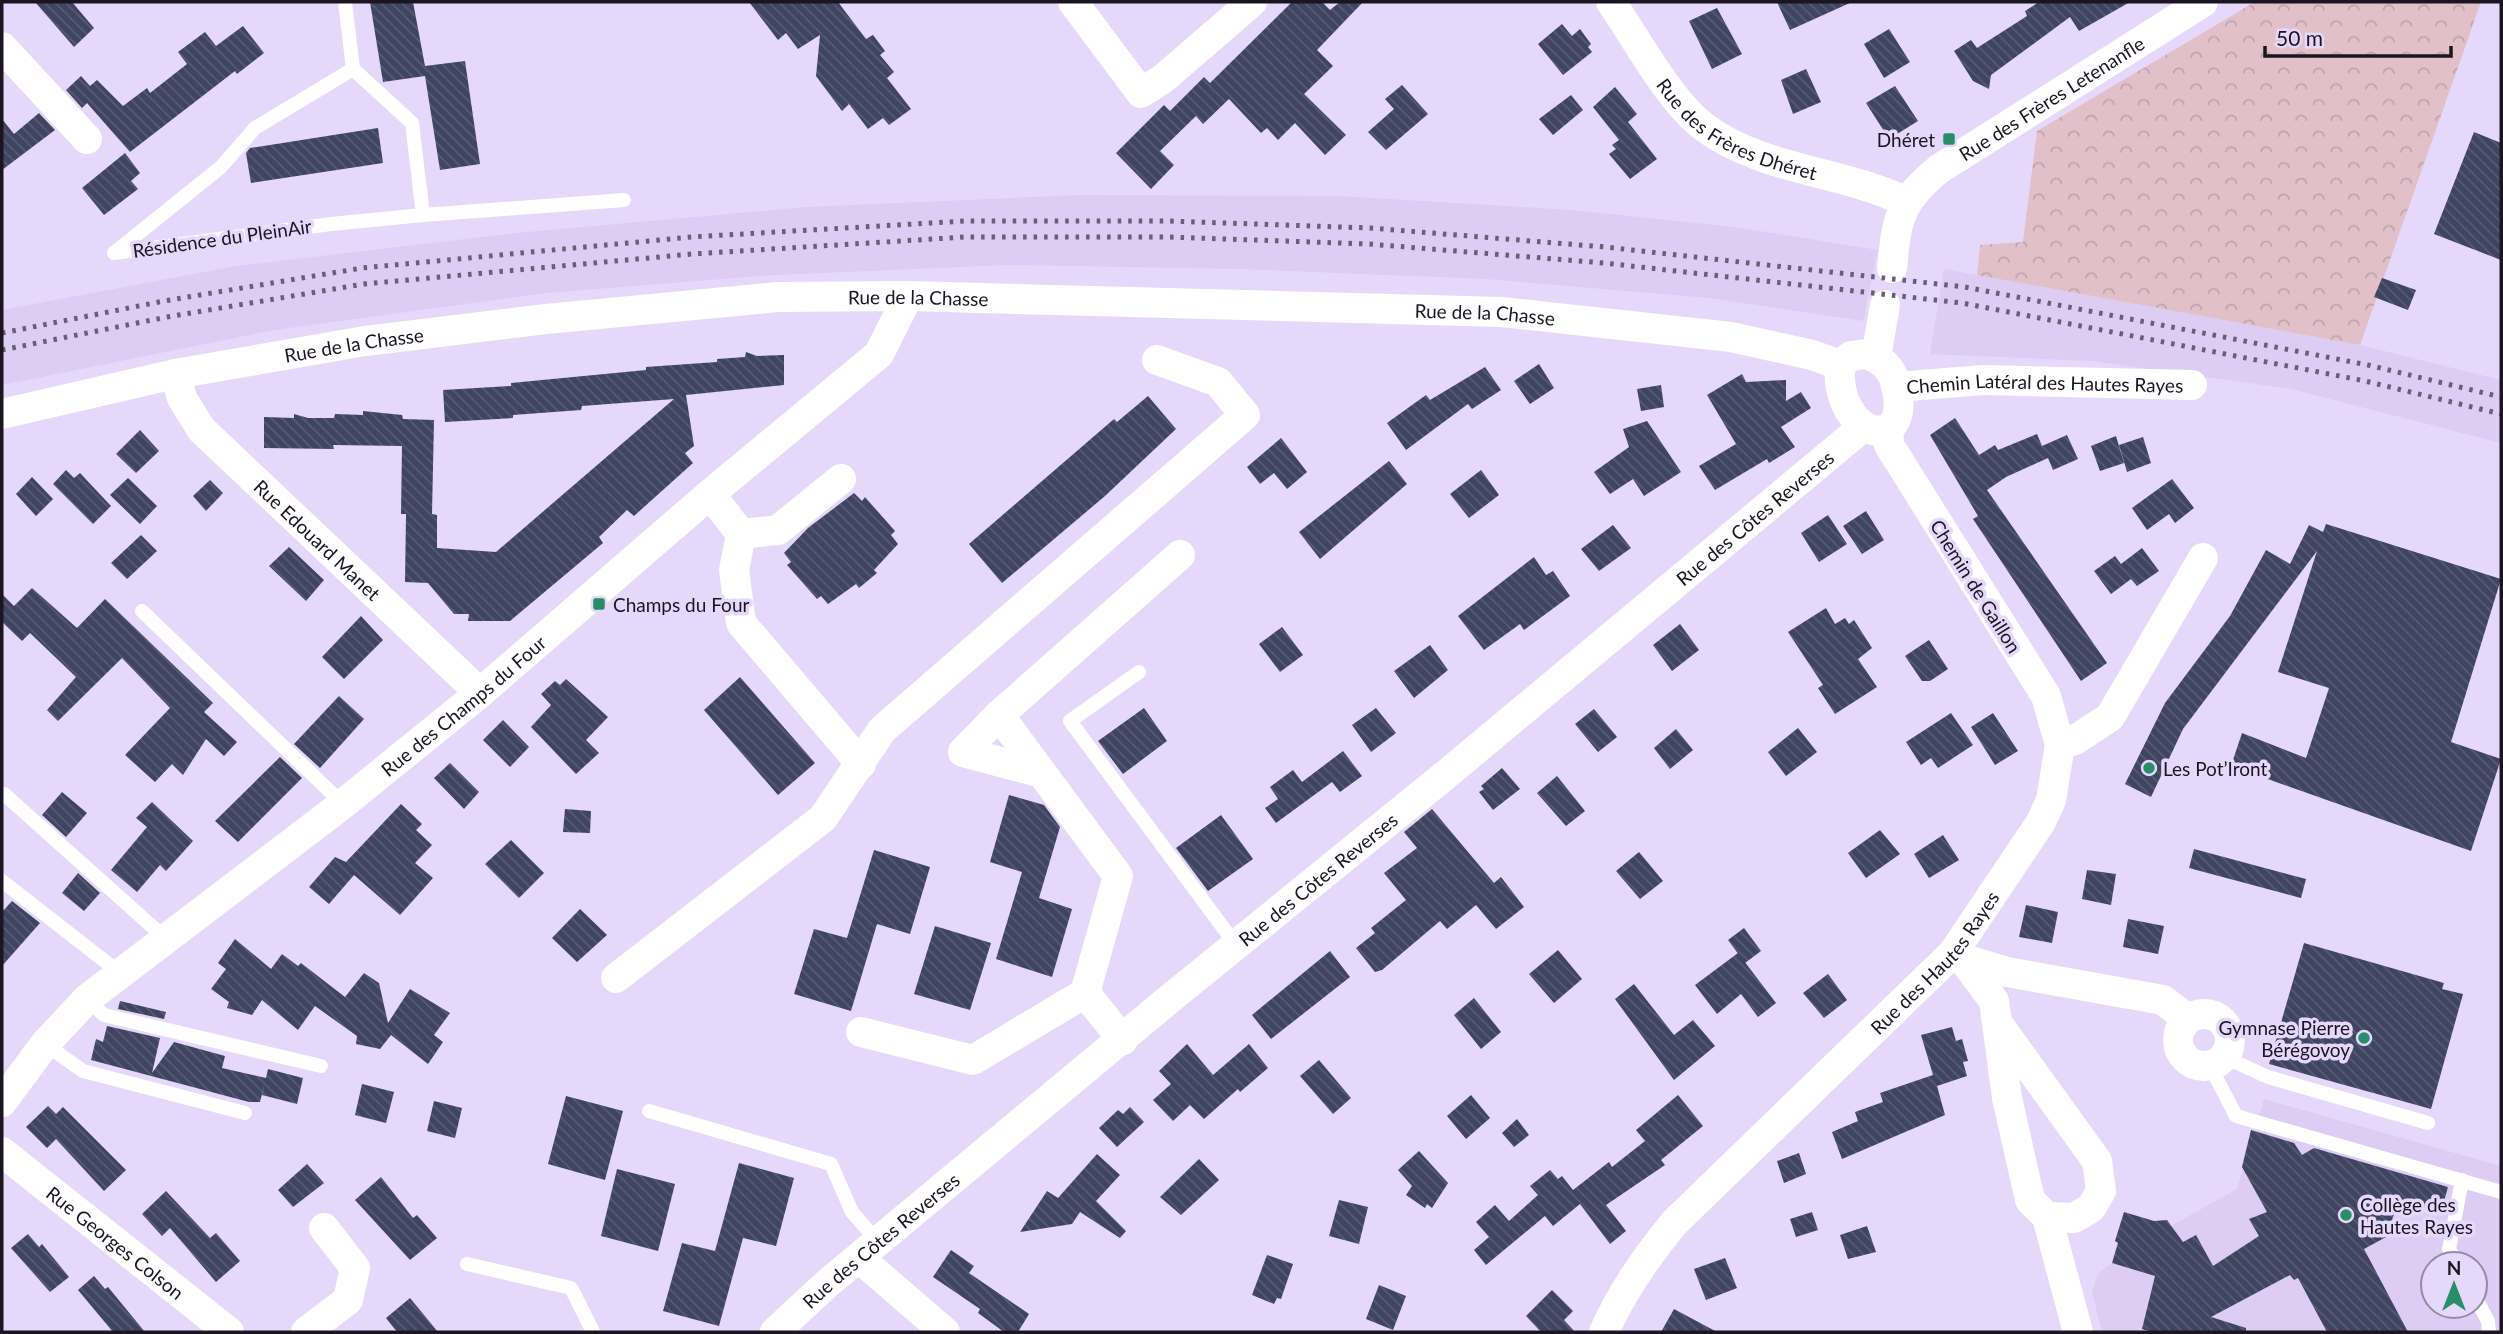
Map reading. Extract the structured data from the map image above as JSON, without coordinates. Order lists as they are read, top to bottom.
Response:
{
  "streets": {
    "street": [
      "Rue des Frères Letenanfle",
      "Rue des Frères Dhéret",
      "Rue de la Chasse",
      "Chemin Latéral des Hautes Rayes",
      "Rue des Côtes Reverses",
      "Rue Edouard Manet",
      "Chemin de Gaillon",
      "Rue des Champs du Four",
      "Rue des Hautes Rayes",
      "Rue Georges Colson"
    ],
    "lane": ["Résidence du PleinAir"]
  },
  "crossings": [
    ["Rue des Frères Letenanfle", "Rue des Frères Dhéret"],
    ["Rue de la Chasse", "Chemin Latéral des Hautes Rayes"],
    ["Rue de la Chasse", "Rue des Côtes Reverses"],
    ["Rue de la Chasse", "Rue Edouard Manet"],
    ["Rue de la Chasse", "Chemin de Gaillon"],
    ["Rue de la Chasse", "Rue des Champs du Four"],
    ["Chemin Latéral des Hautes Rayes", "Rue des Côtes Reverses"],
    ["Chemin Latéral des Hautes Rayes", "Chemin de Gaillon"],
    ["Rue des Côtes Reverses", "Chemin de Gaillon"],
    ["Rue Edouard Manet", "Rue des Champs du Four"],
    ["Chemin de Gaillon", "Rue des Hautes Rayes"]
  ],
  "places": {
    "transit": ["Dhéret", "Champs du Four"],
    "other": ["Les Pot’Iront", "Gymnase Pierre Bérégovoy", "Collège des Hautes Rayes"]
  },
  "scale_bar": "50 m",
  "north": "top"
}
